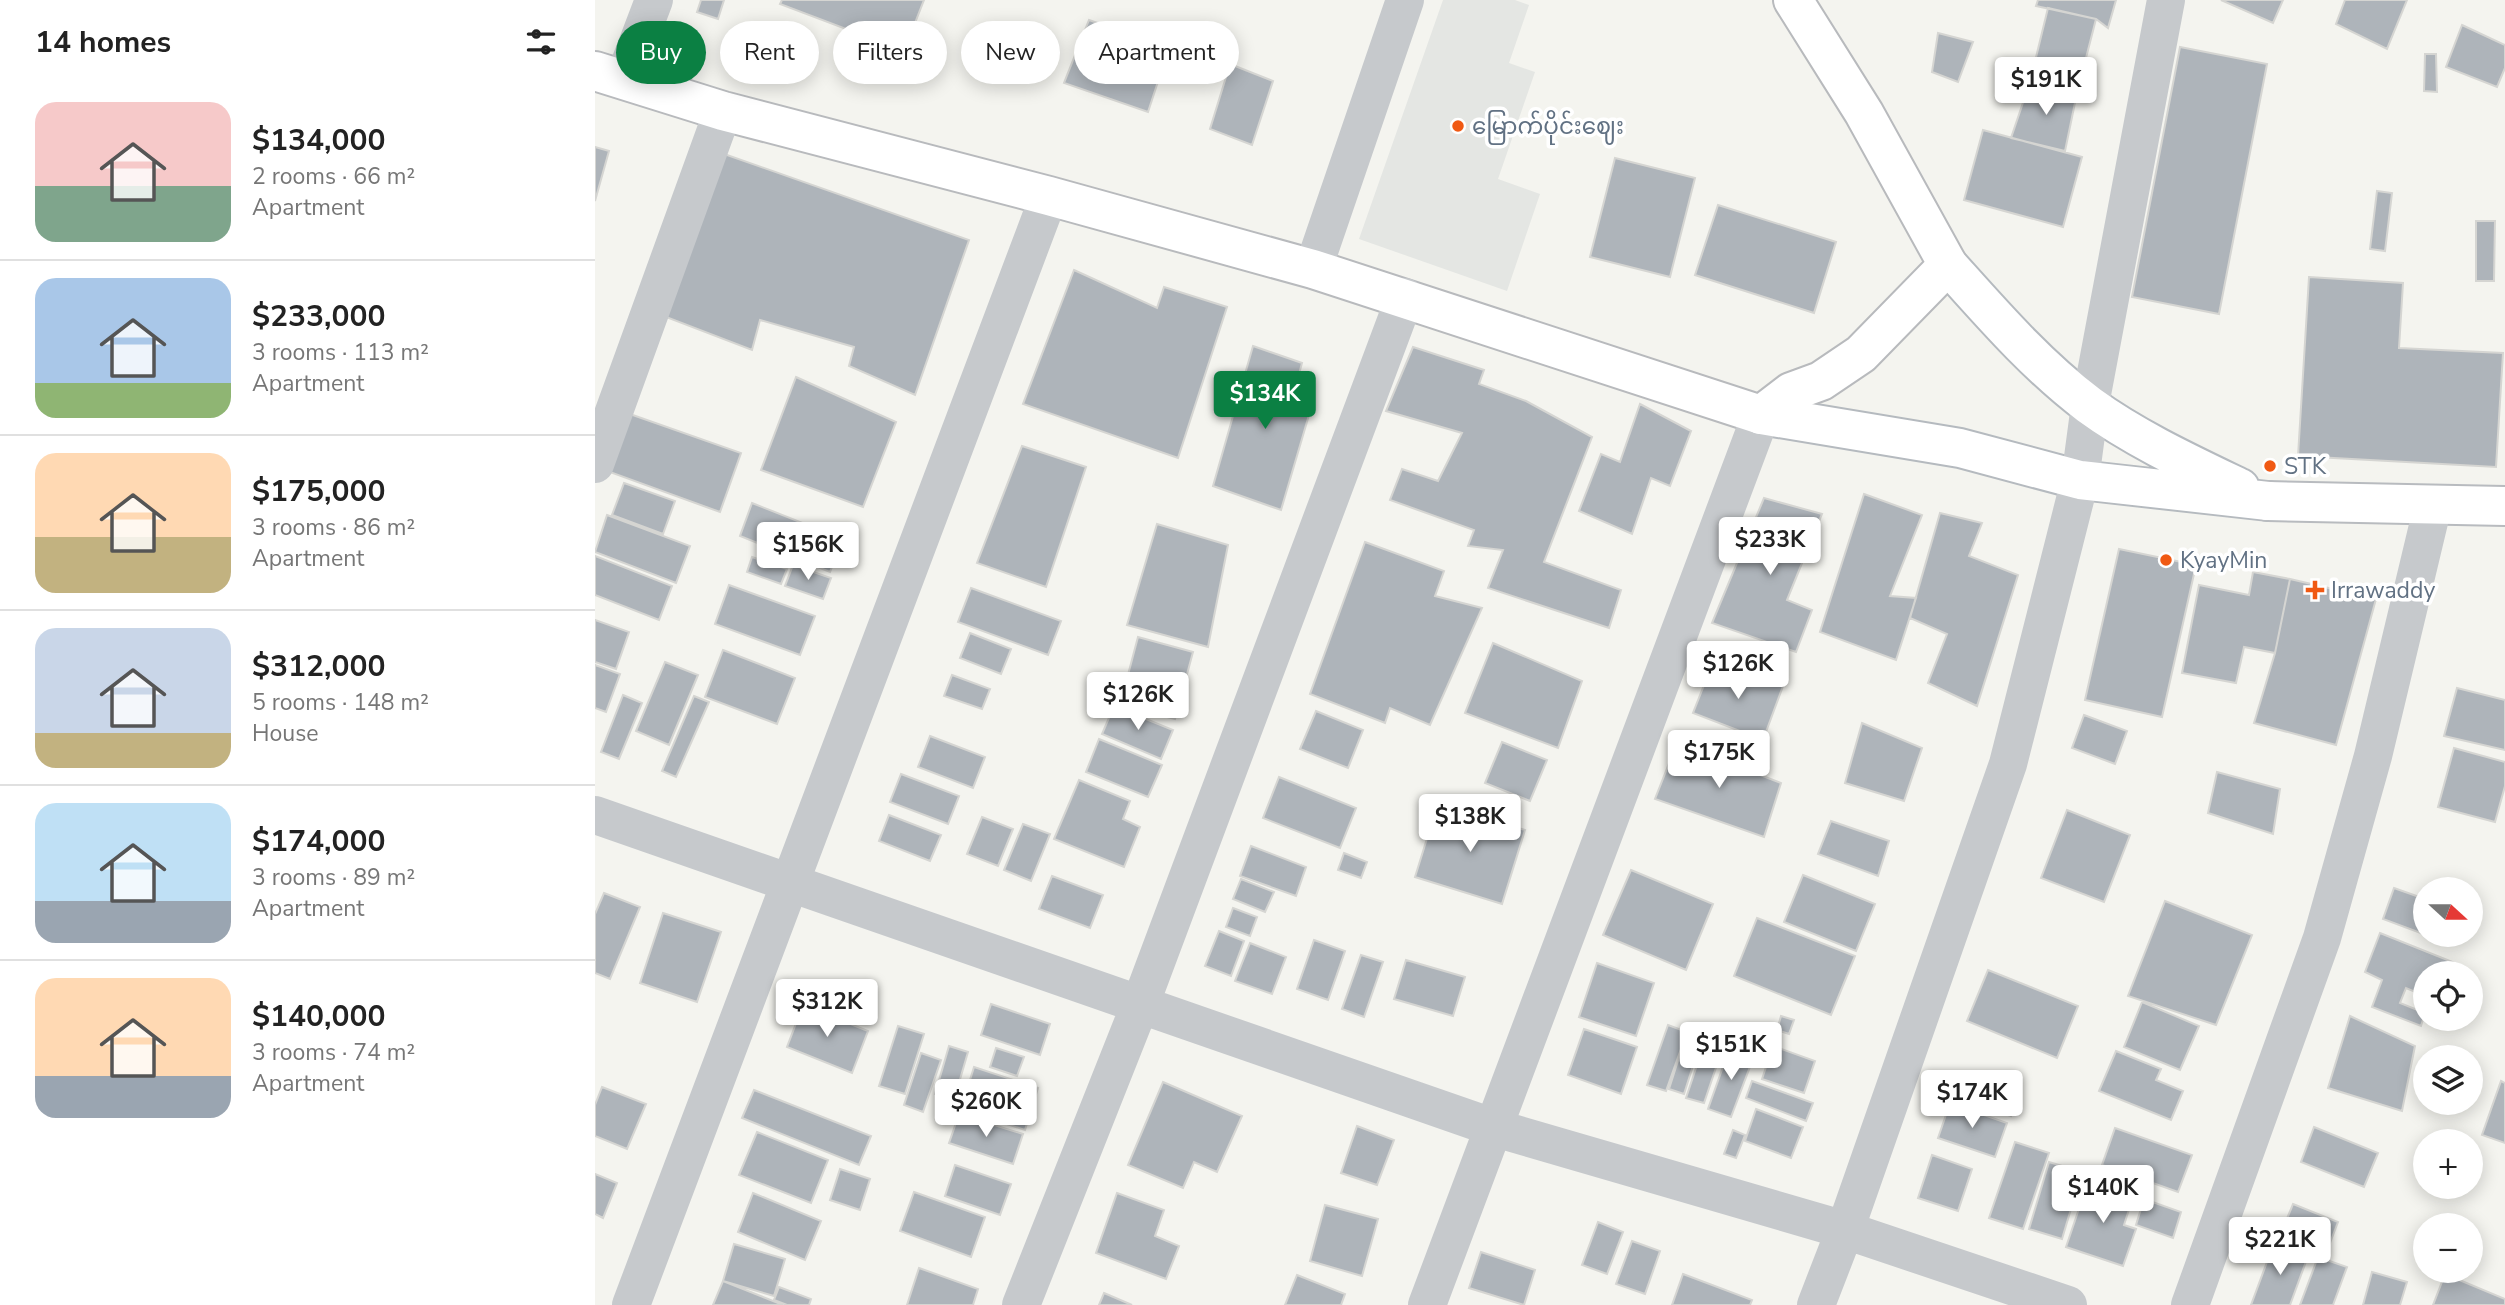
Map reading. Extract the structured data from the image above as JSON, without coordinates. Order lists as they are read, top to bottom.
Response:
{
  "places": {
    "other": ["မြောက်ပိုင်းဈေး", "STK", "KyayMin"],
    "health": ["Irrawaddy"]
  },
  "north": "right",
  "page": {
    "heading": "14 homes",
    "chip": [
      "Buy",
      "Rent",
      "Filters",
      "New",
      "Apartment"
    ],
    "price": [
      "$191K",
      "$134K",
      "$233K",
      "$156K",
      "$126K",
      "$126K",
      "$175K",
      "$138K",
      "$312K",
      "$151K",
      "$174K",
      "$260K",
      "$140K",
      "$221K"
    ],
    "list": [
      {
        "name": "$134,000",
        "note": "2 rooms · 66 m² · Apartment"
      },
      {
        "name": "$233,000",
        "note": "3 rooms · 113 m² · Apartment"
      },
      {
        "name": "$175,000",
        "note": "3 rooms · 86 m² · Apartment"
      },
      {
        "name": "$312,000",
        "note": "5 rooms · 148 m² · House"
      },
      {
        "name": "$174,000",
        "note": "3 rooms · 89 m² · Apartment"
      },
      {
        "name": "$140,000",
        "note": "3 rooms · 74 m² · Apartment"
      }
    ],
    "map_buttons": ["+", "−"]
  }
}
